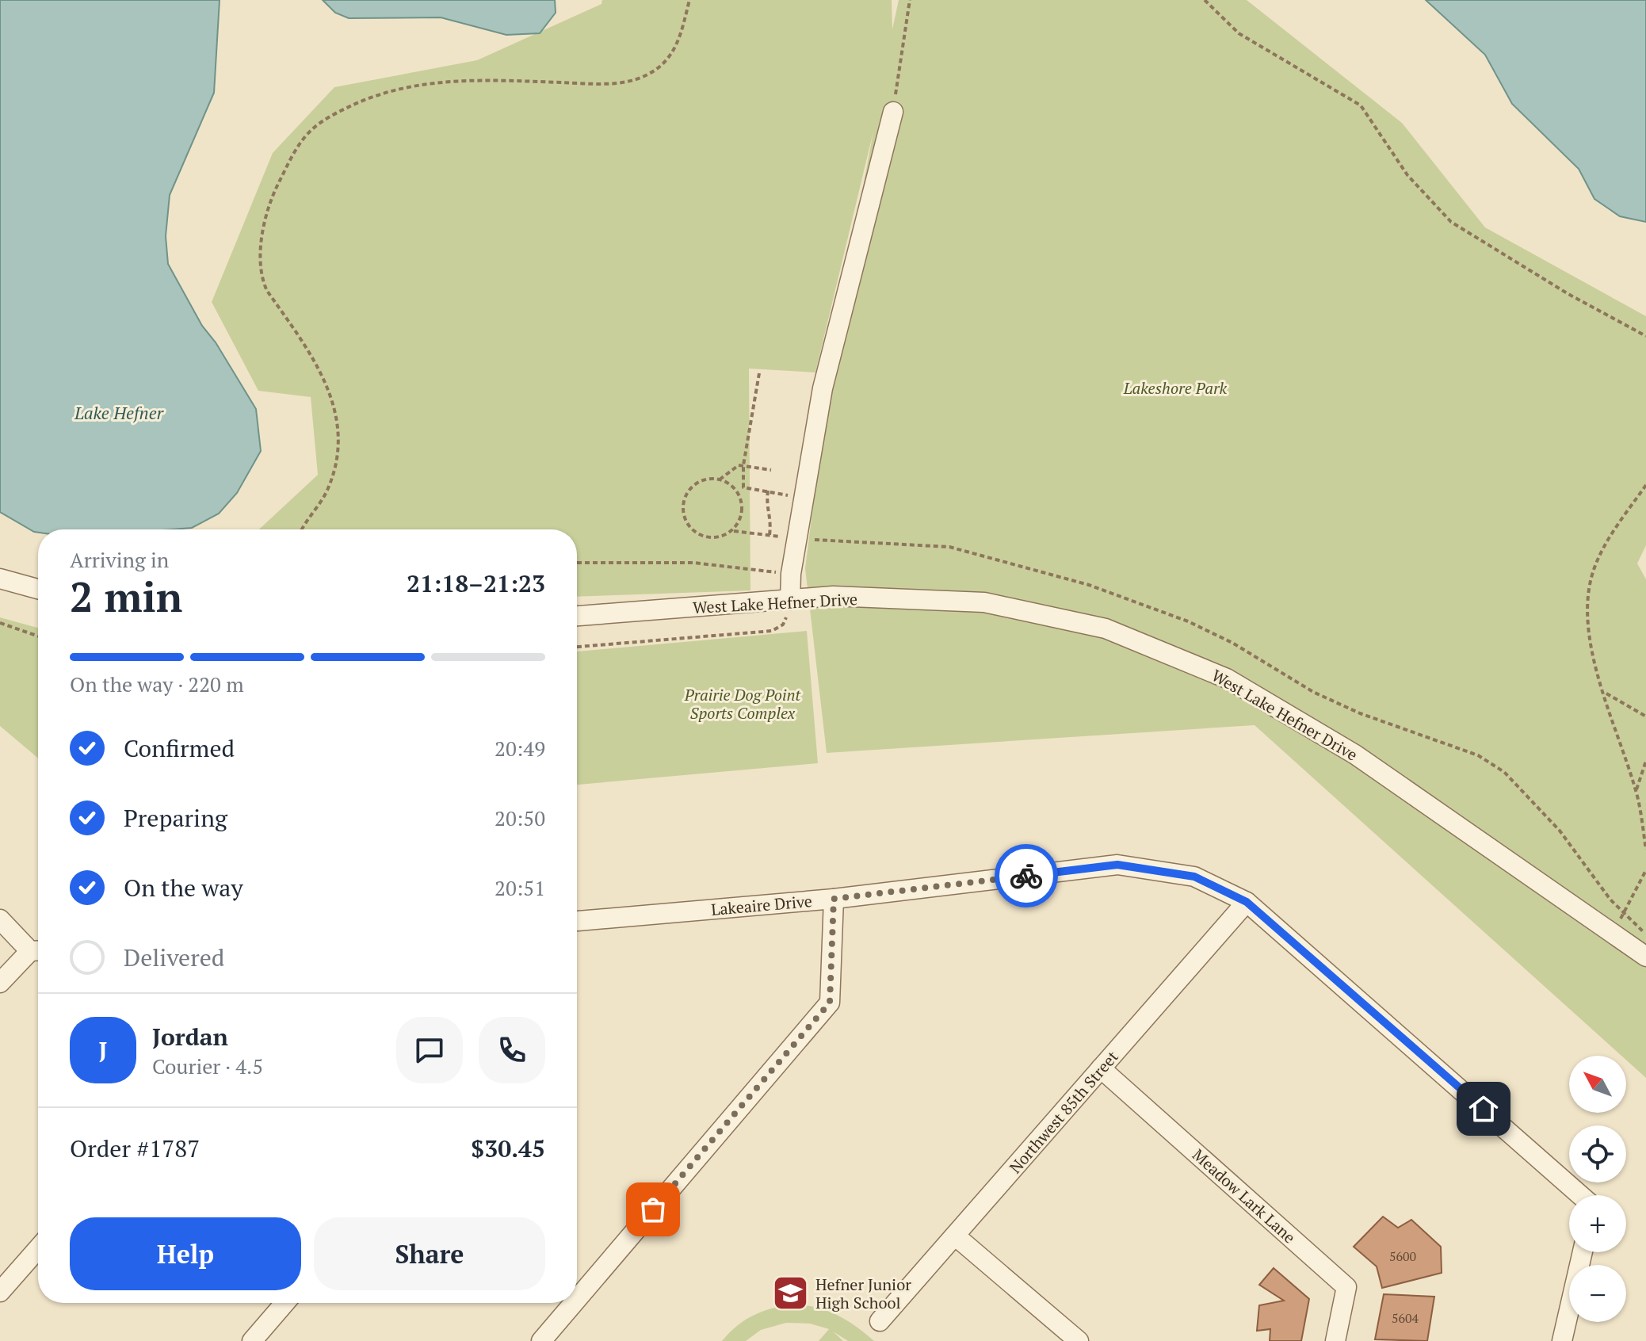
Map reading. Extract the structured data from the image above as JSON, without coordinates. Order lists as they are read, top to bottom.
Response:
{
  "streets": {
    "street": [
      "West Lake Hefner Drive",
      "Lakeaire Drive",
      "Northwest 85th Street",
      "Meadow Lark Lane"
    ]
  },
  "crossings": [
    ["Lakeaire Drive", "Northwest 85th Street"],
    ["Northwest 85th Street", "Meadow Lark Lane"]
  ],
  "water": ["Lake Hefner"],
  "parks": ["Lakeshore Park", "Prairie Dog Point Sports Complex"],
  "places": {
    "school or university": ["Hefner Junior High School"]
  },
  "house_numbers": ["5600", "5604"],
  "north": "top left",
  "page": {
    "heading": ["2 min", "Arriving in", "21:18–21:23"],
    "panel": [
      "Jordan",
      "Courier · 4.5",
      "Order #1787",
      "$30.45"
    ],
    "bar": "On the way · 220 m",
    "list": [
      ["Confirmed", "20:49"],
      ["Preparing", "20:50"],
      ["On the way", "20:51"],
      "Delivered"
    ],
    "round": "J",
    "map_buttons": ["+", "−"],
    "buttons": ["Help", "Share"]
  }
}
